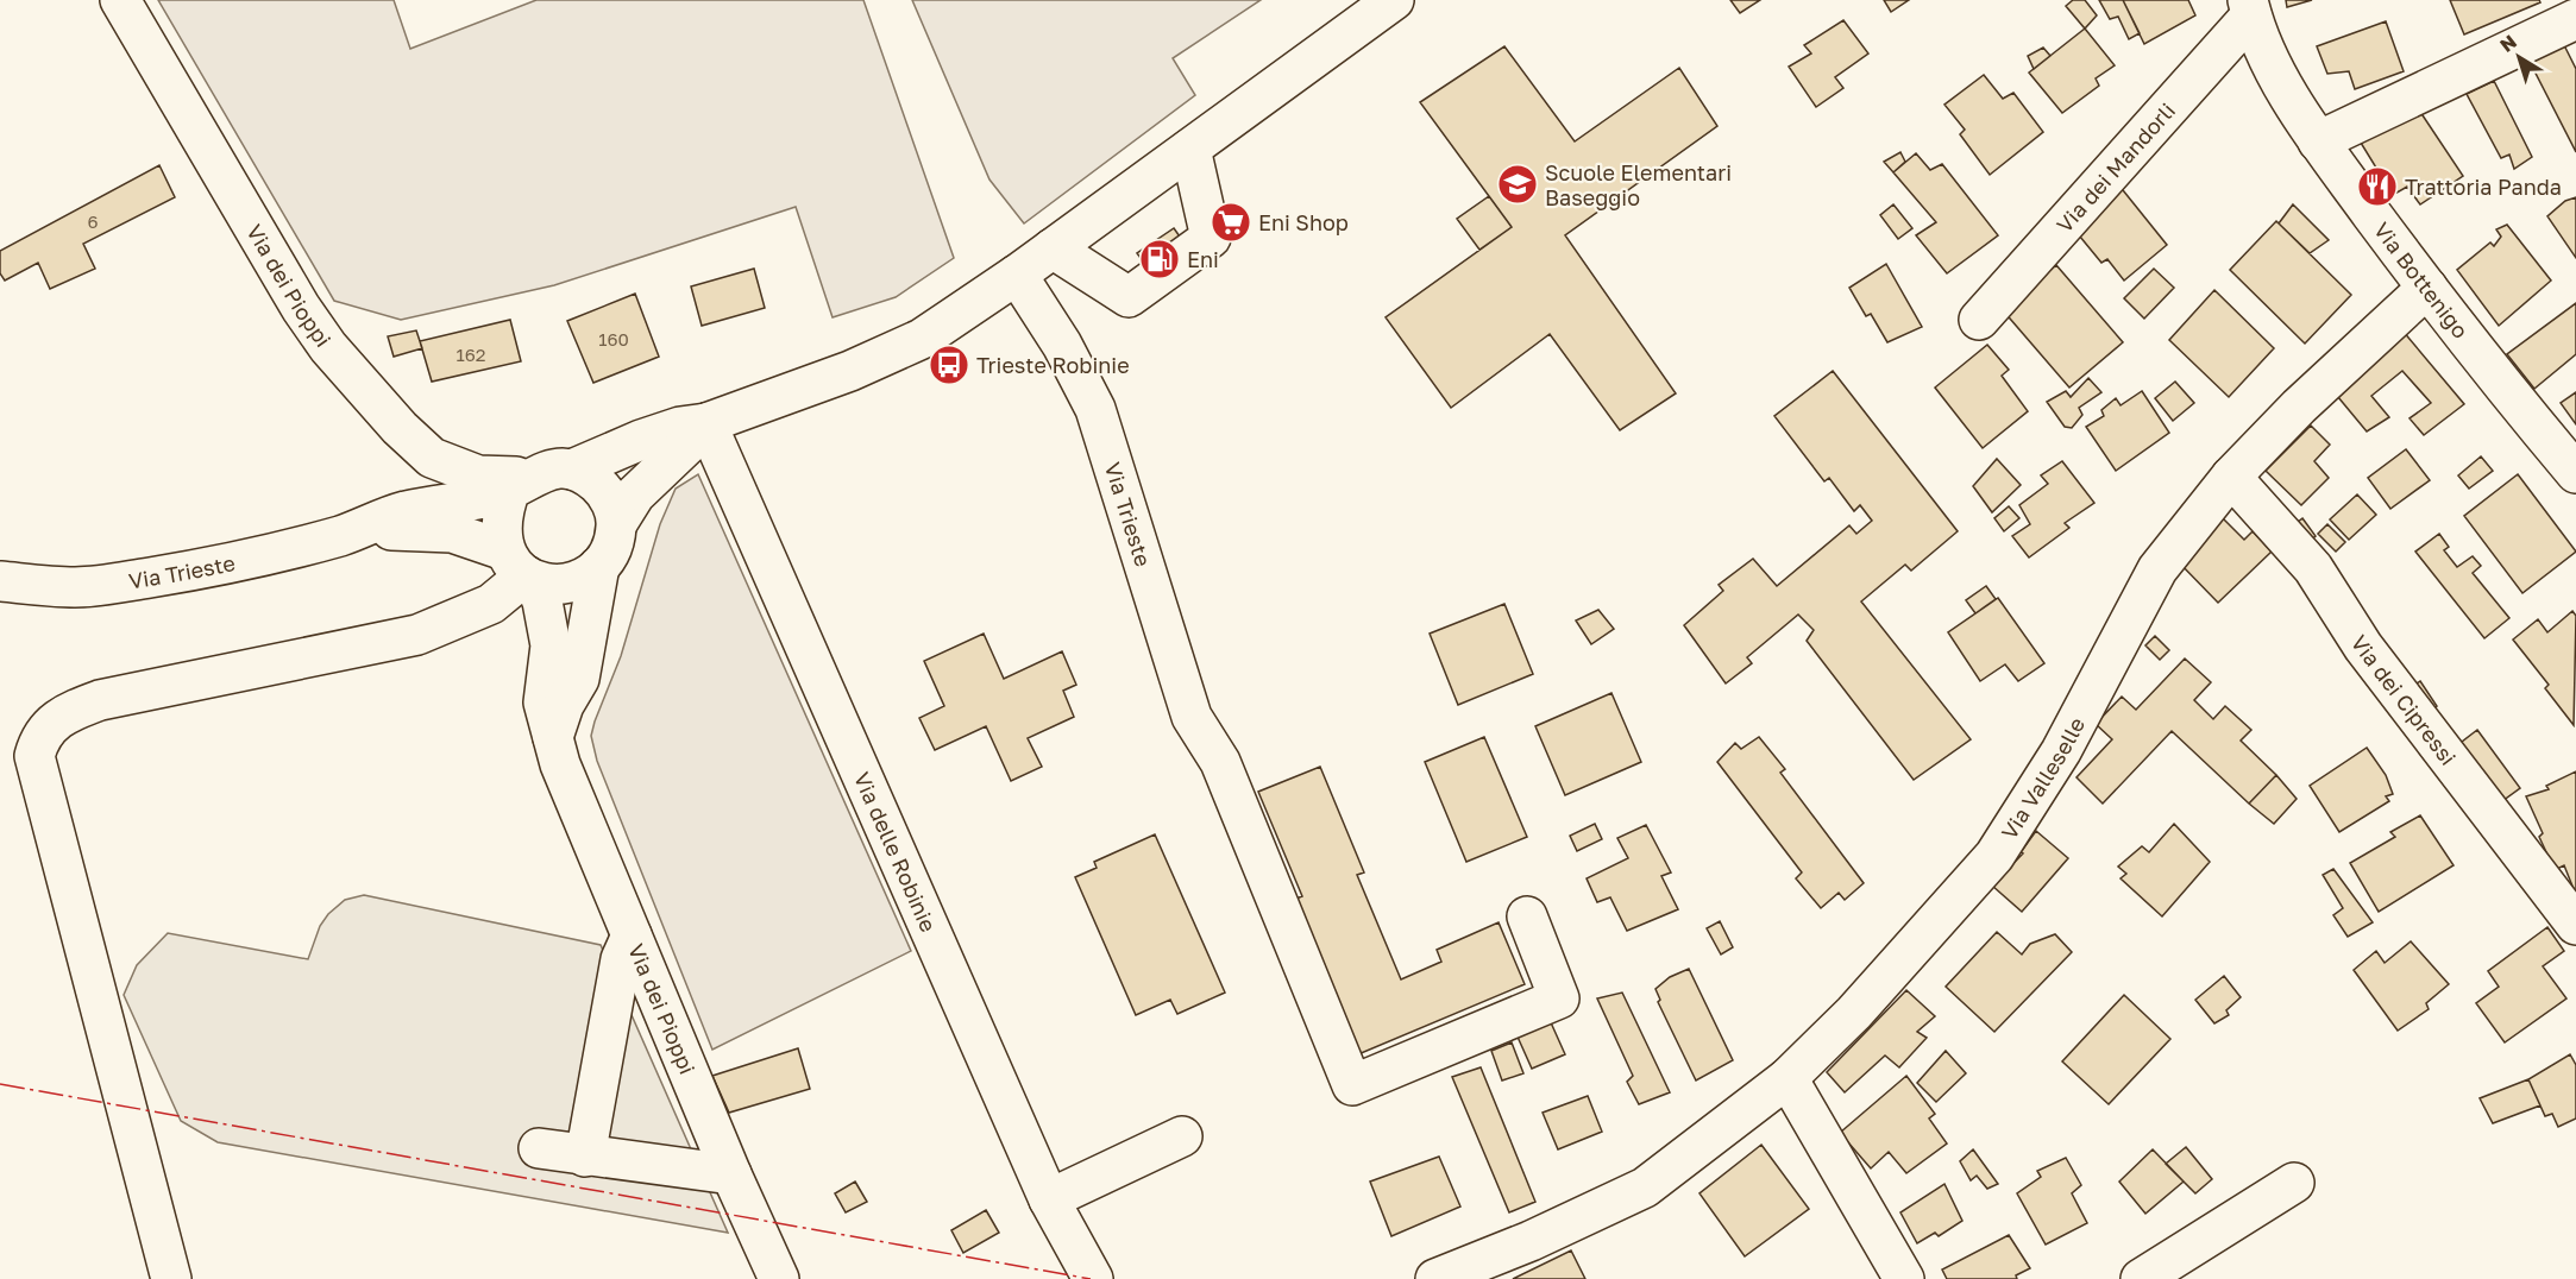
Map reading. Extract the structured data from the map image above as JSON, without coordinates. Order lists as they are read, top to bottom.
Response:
{
  "streets": {
    "street": [
      "Via dei Mandorli",
      "Via Bottenigo",
      "Via dei Pioppi",
      "Via Trieste",
      "Via dei Cipressi",
      "Via Valleselle",
      "Via delle Robinie"
    ]
  },
  "crossings": [
    ["Via dei Mandorli", "Via Bottenigo"],
    ["Via Bottenigo", "Via Valleselle"],
    ["Via dei Pioppi", "Via Trieste"],
    ["Via Trieste", "Via delle Robinie"],
    ["Via dei Cipressi", "Via Valleselle"]
  ],
  "places": {
    "school or university": ["Scuole Elementari Baseggio"],
    "restaurant": ["Trattoria Panda"],
    "supermarket": ["Eni Shop"],
    "fuel station": ["Eni"],
    "bus stop": ["Trieste Robinie"]
  },
  "house_numbers": ["6", "160", "162"],
  "north": "top left"
}
